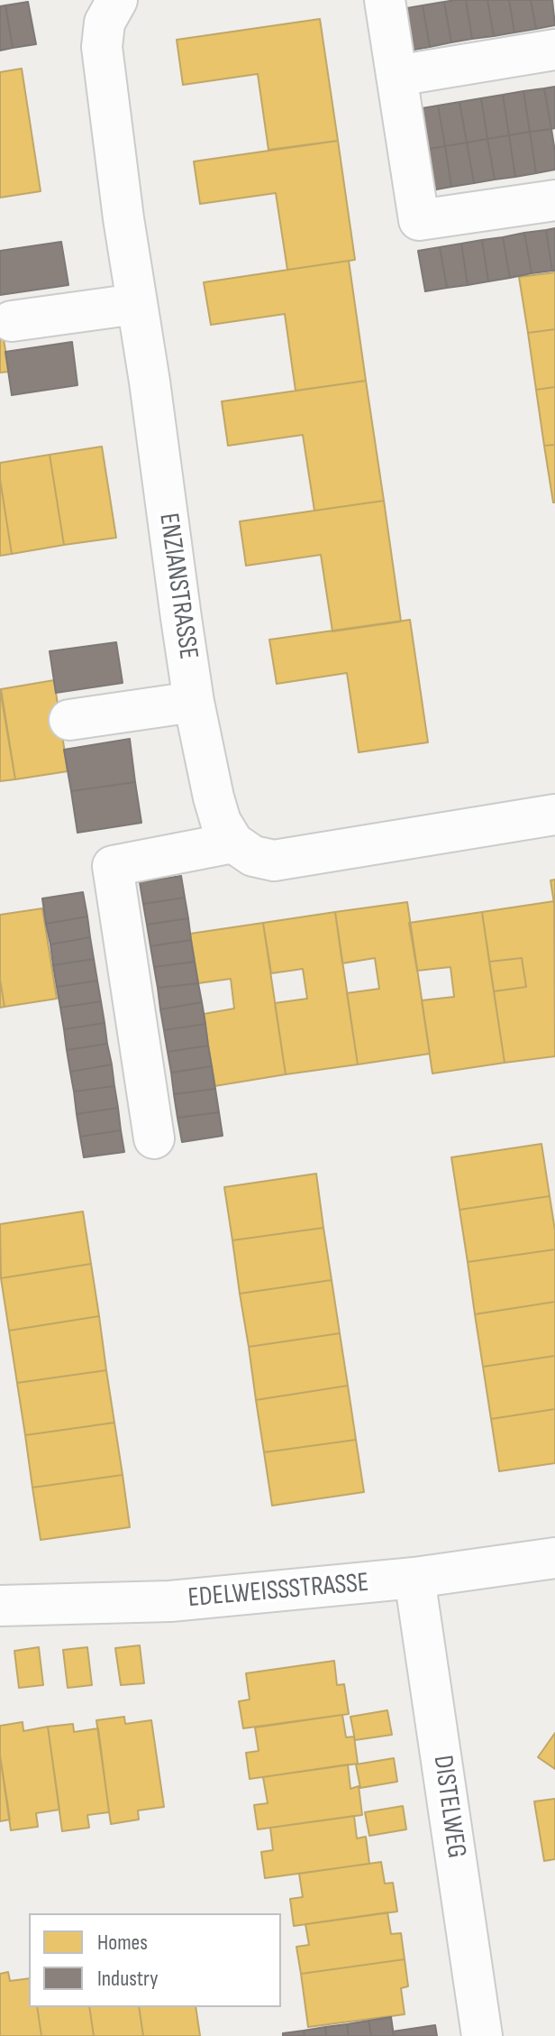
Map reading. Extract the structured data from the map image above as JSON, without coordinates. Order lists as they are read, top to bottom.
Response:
{
  "streets": {
    "street": ["ENZIANSTRASSE", "EDELWEISSSTRASSE", "DISTELWEG"]
  },
  "crossings": [
    ["EDELWEISSSTRASSE", "DISTELWEG"]
  ],
  "legend": ["Homes", "Industry"]
}
